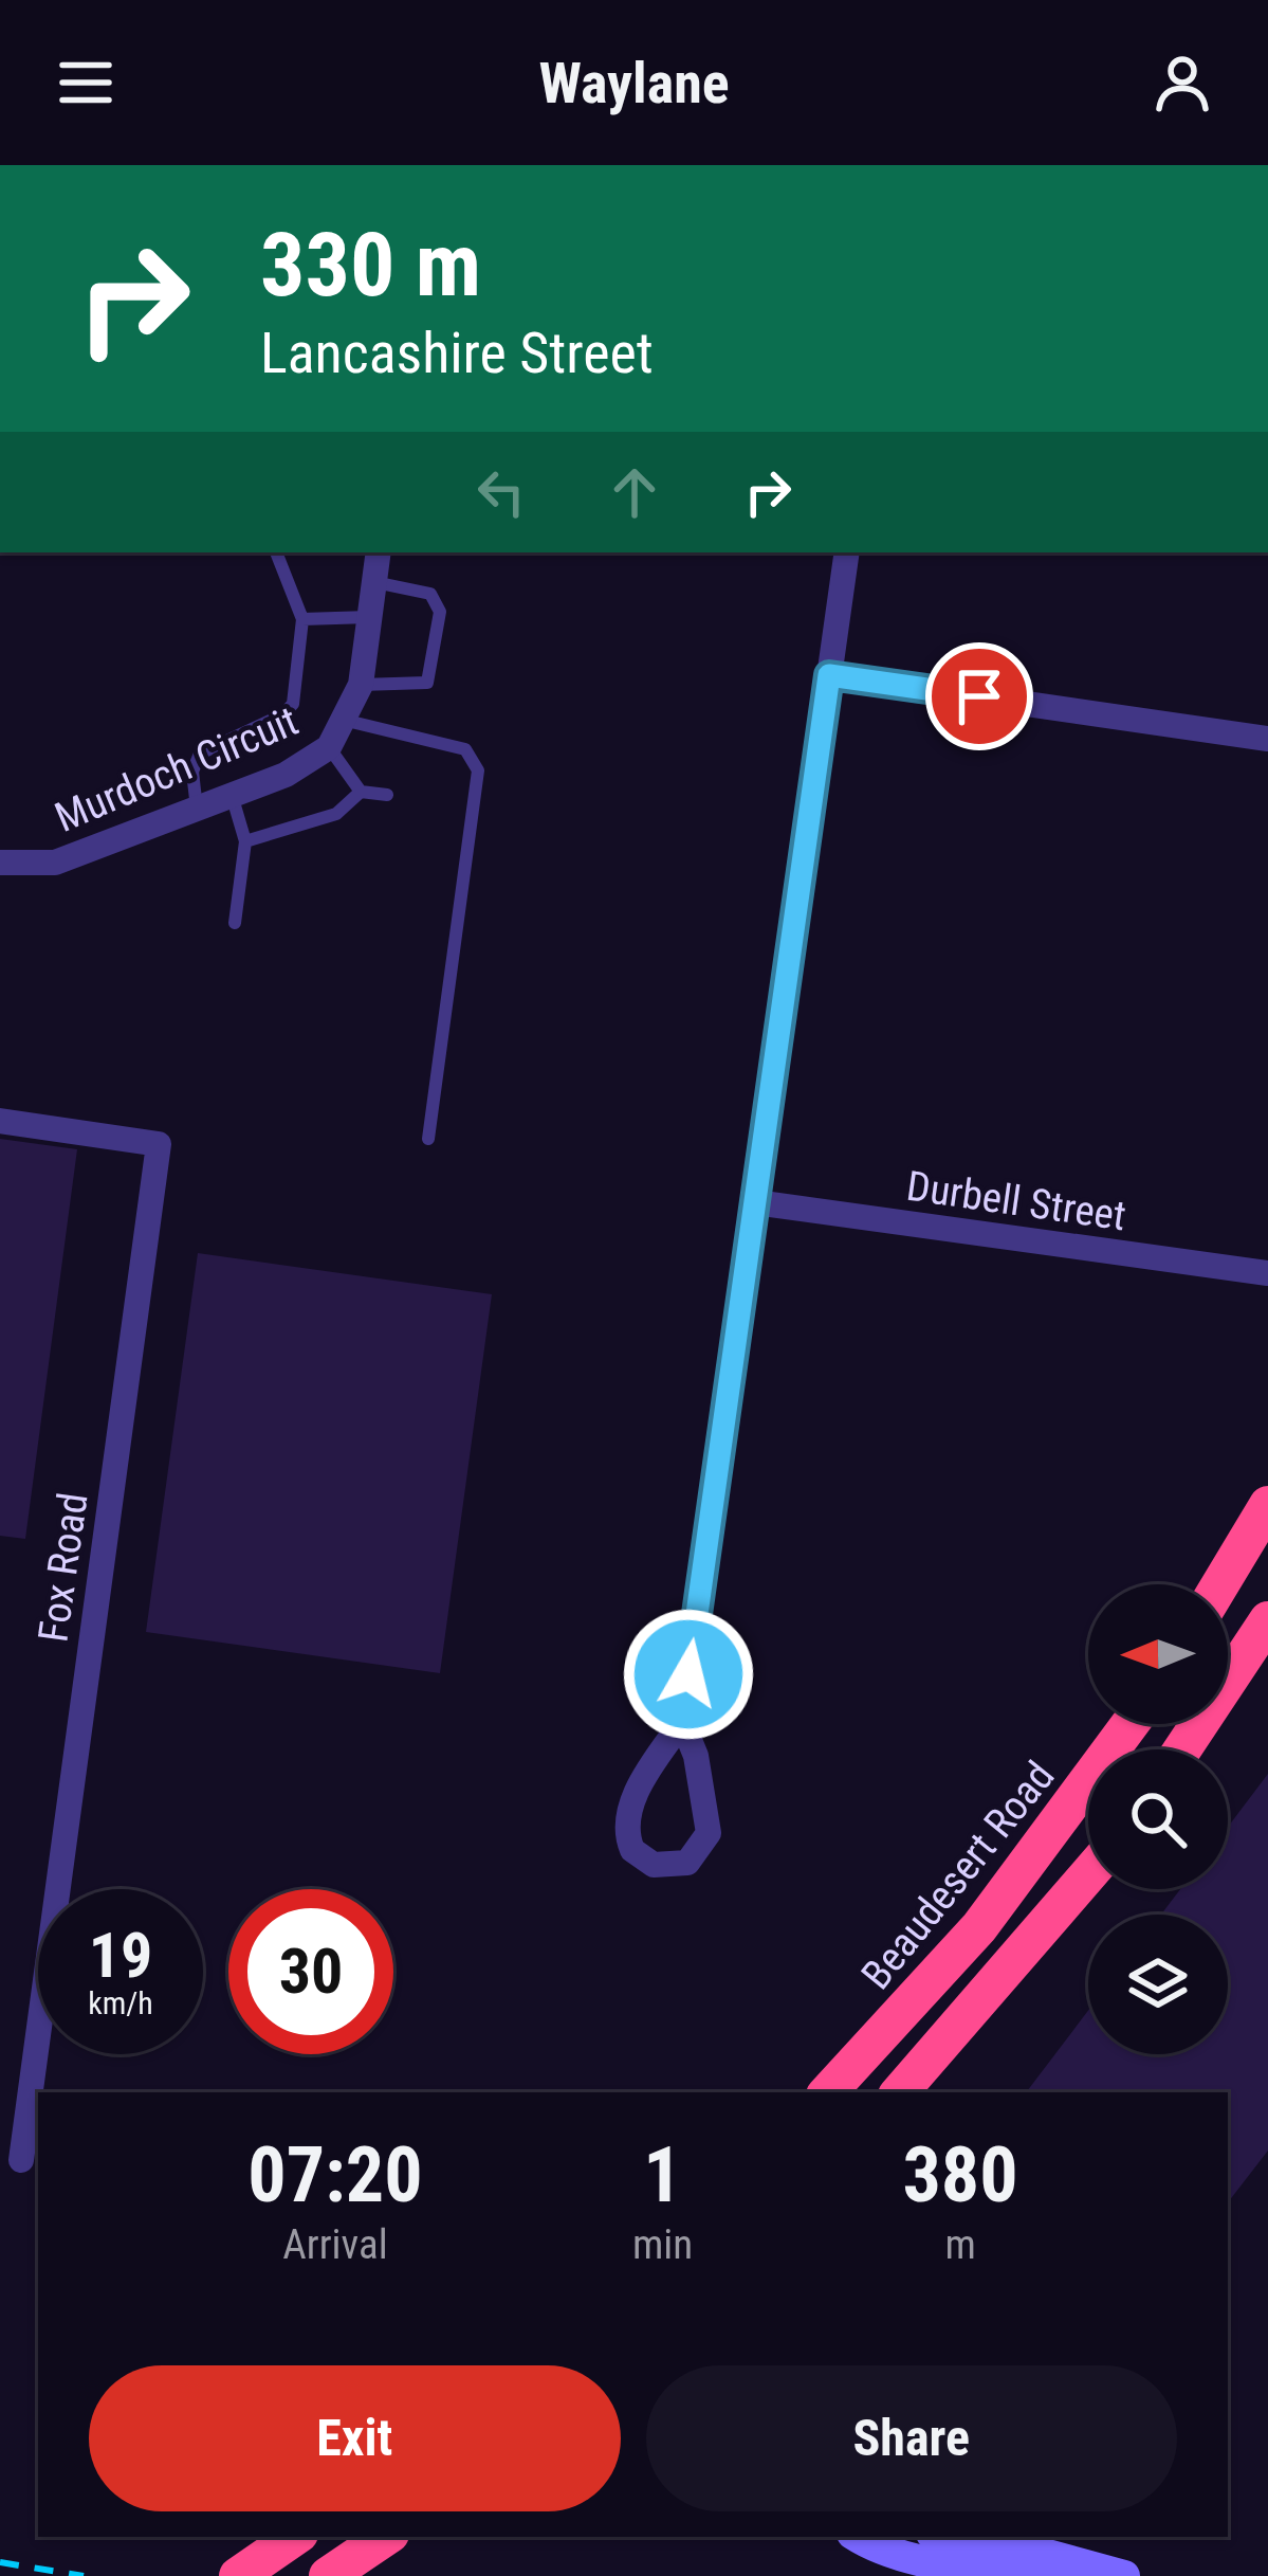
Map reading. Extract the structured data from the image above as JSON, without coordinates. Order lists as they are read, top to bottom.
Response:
{
  "streets": {
    "highway": ["Beaudesert Road"],
    "street": ["Murdoch Circuit", "Durbell Street", "Fox Road"]
  },
  "north": "left",
  "page": {
    "header": "Waylane",
    "turn": ["330 m", "Lancashire Street"],
    "speed": "19 km/h",
    "limit": "30",
    "eta": [
      "07:20",
      "Arrival",
      "1",
      "min",
      "380",
      "m"
    ],
    "buttons": ["Exit", "Share"]
  }
}
